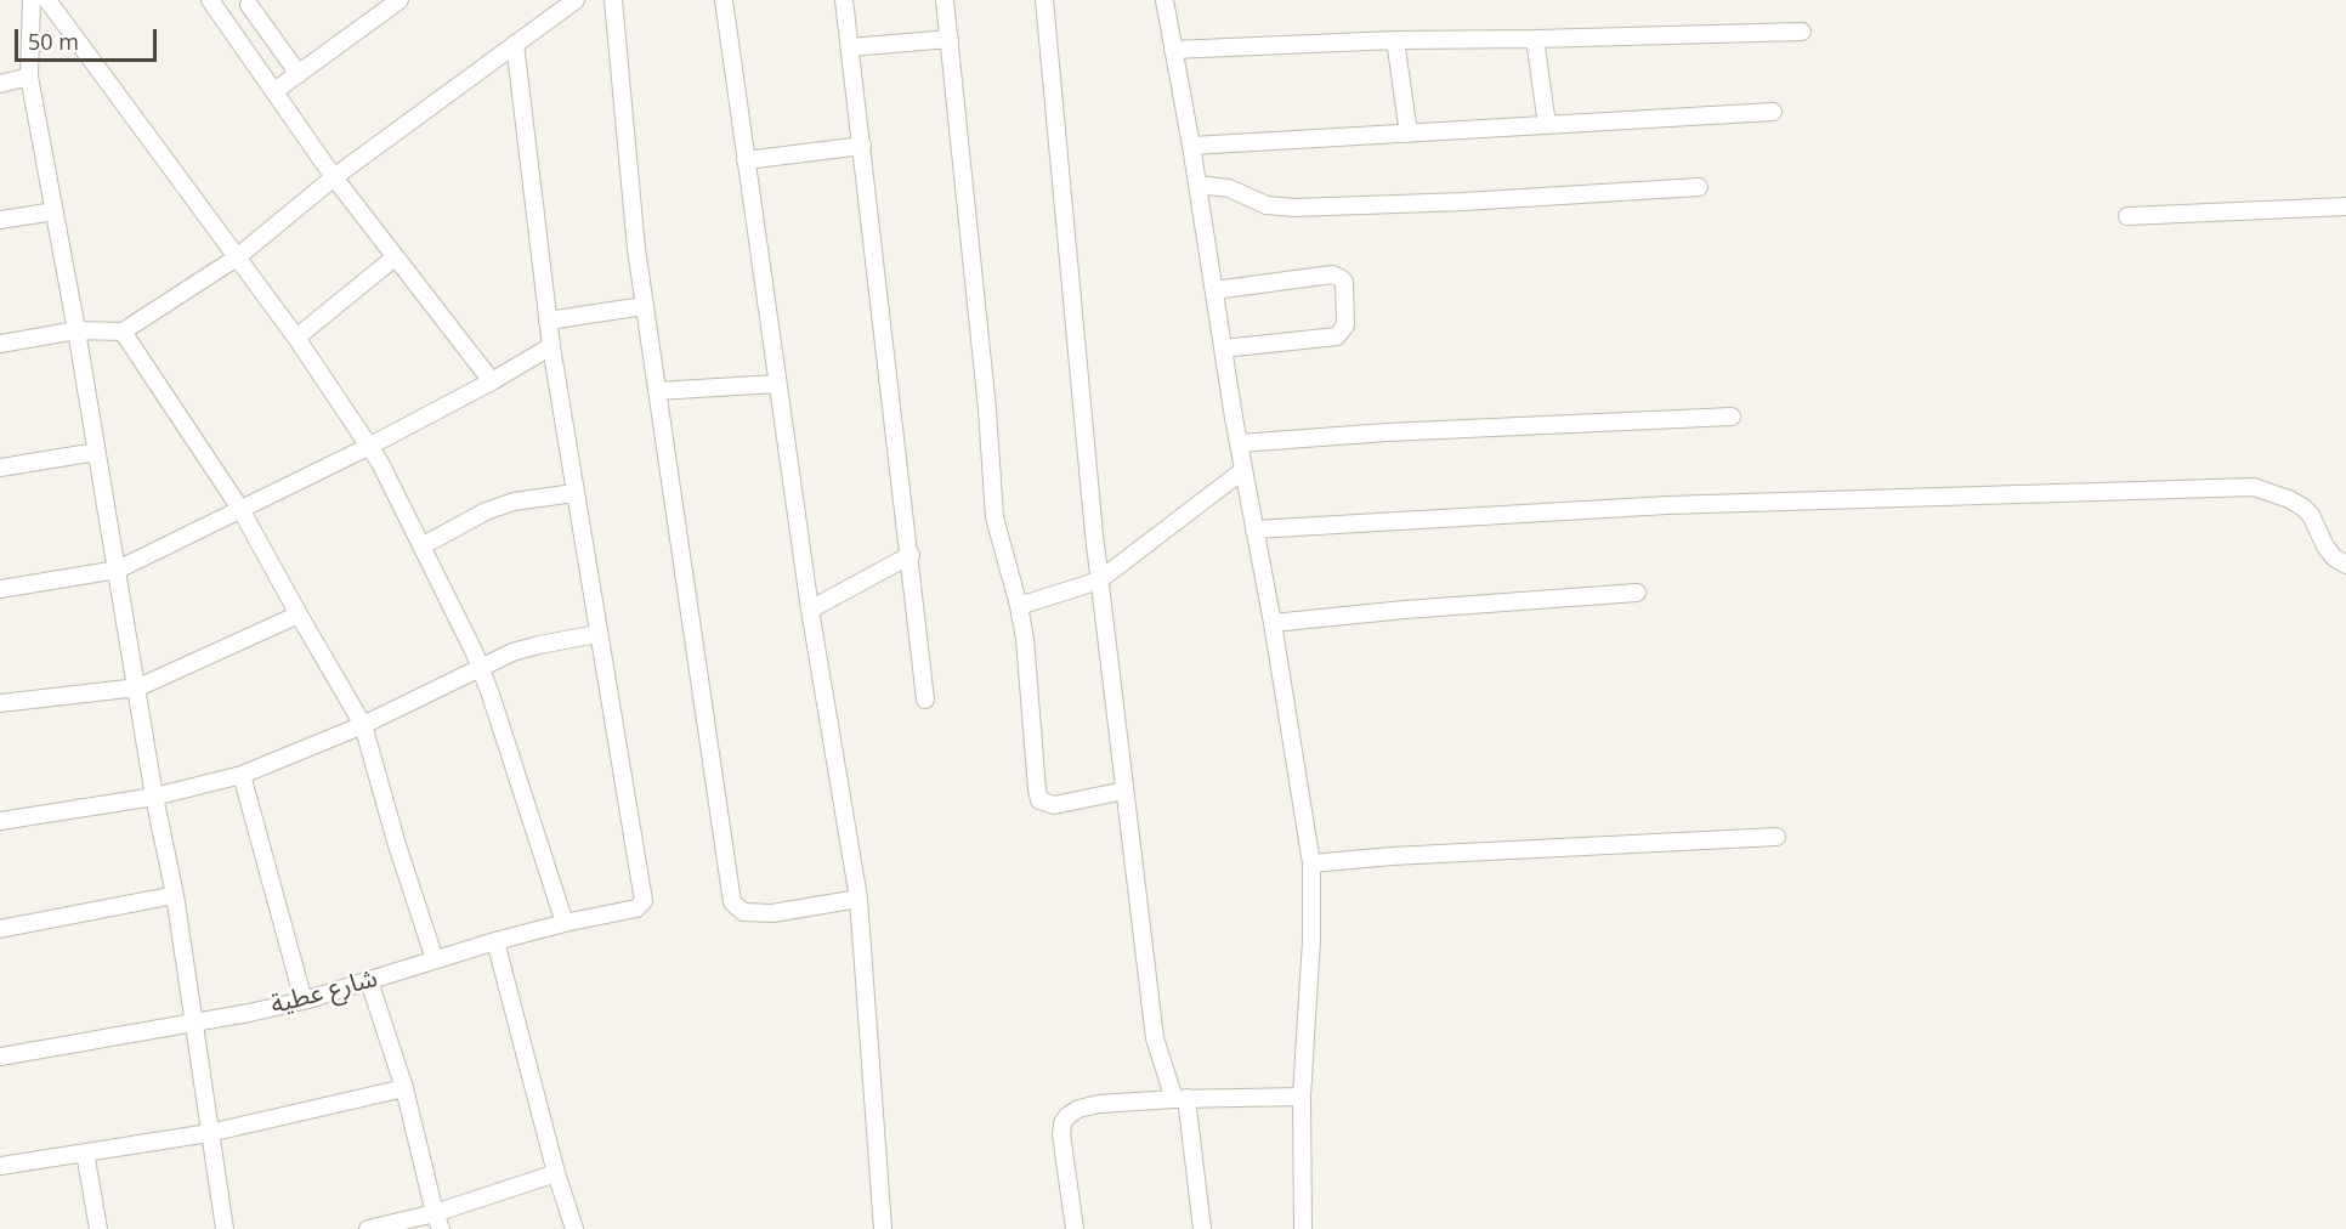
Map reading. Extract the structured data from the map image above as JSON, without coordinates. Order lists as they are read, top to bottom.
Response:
{
  "streets": {
    "street": ["شارع عطية"]
  },
  "scale_bar": "50 m"
}
